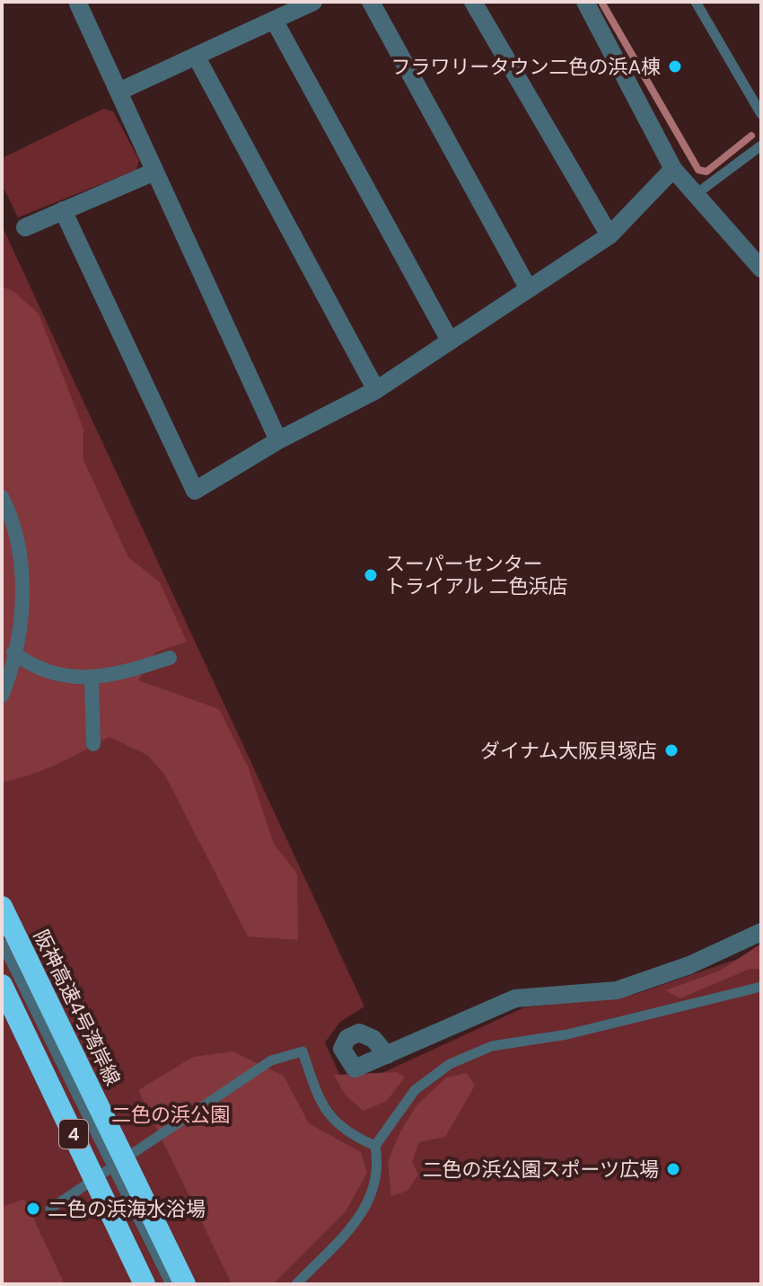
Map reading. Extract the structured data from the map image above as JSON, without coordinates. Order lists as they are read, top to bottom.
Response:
{
  "streets": {
    "highway": ["阪神高速4号湾岸線", "4"]
  },
  "parks": ["二色の浜公園"],
  "places": [
    "フラワリータウン二色の浜A棟",
    "スーパーセンター トライアル 二色浜店",
    "ダイナム大阪貝塚店",
    "二色の浜公園スポーツ広場",
    "二色の浜海水浴場"
  ]
}
